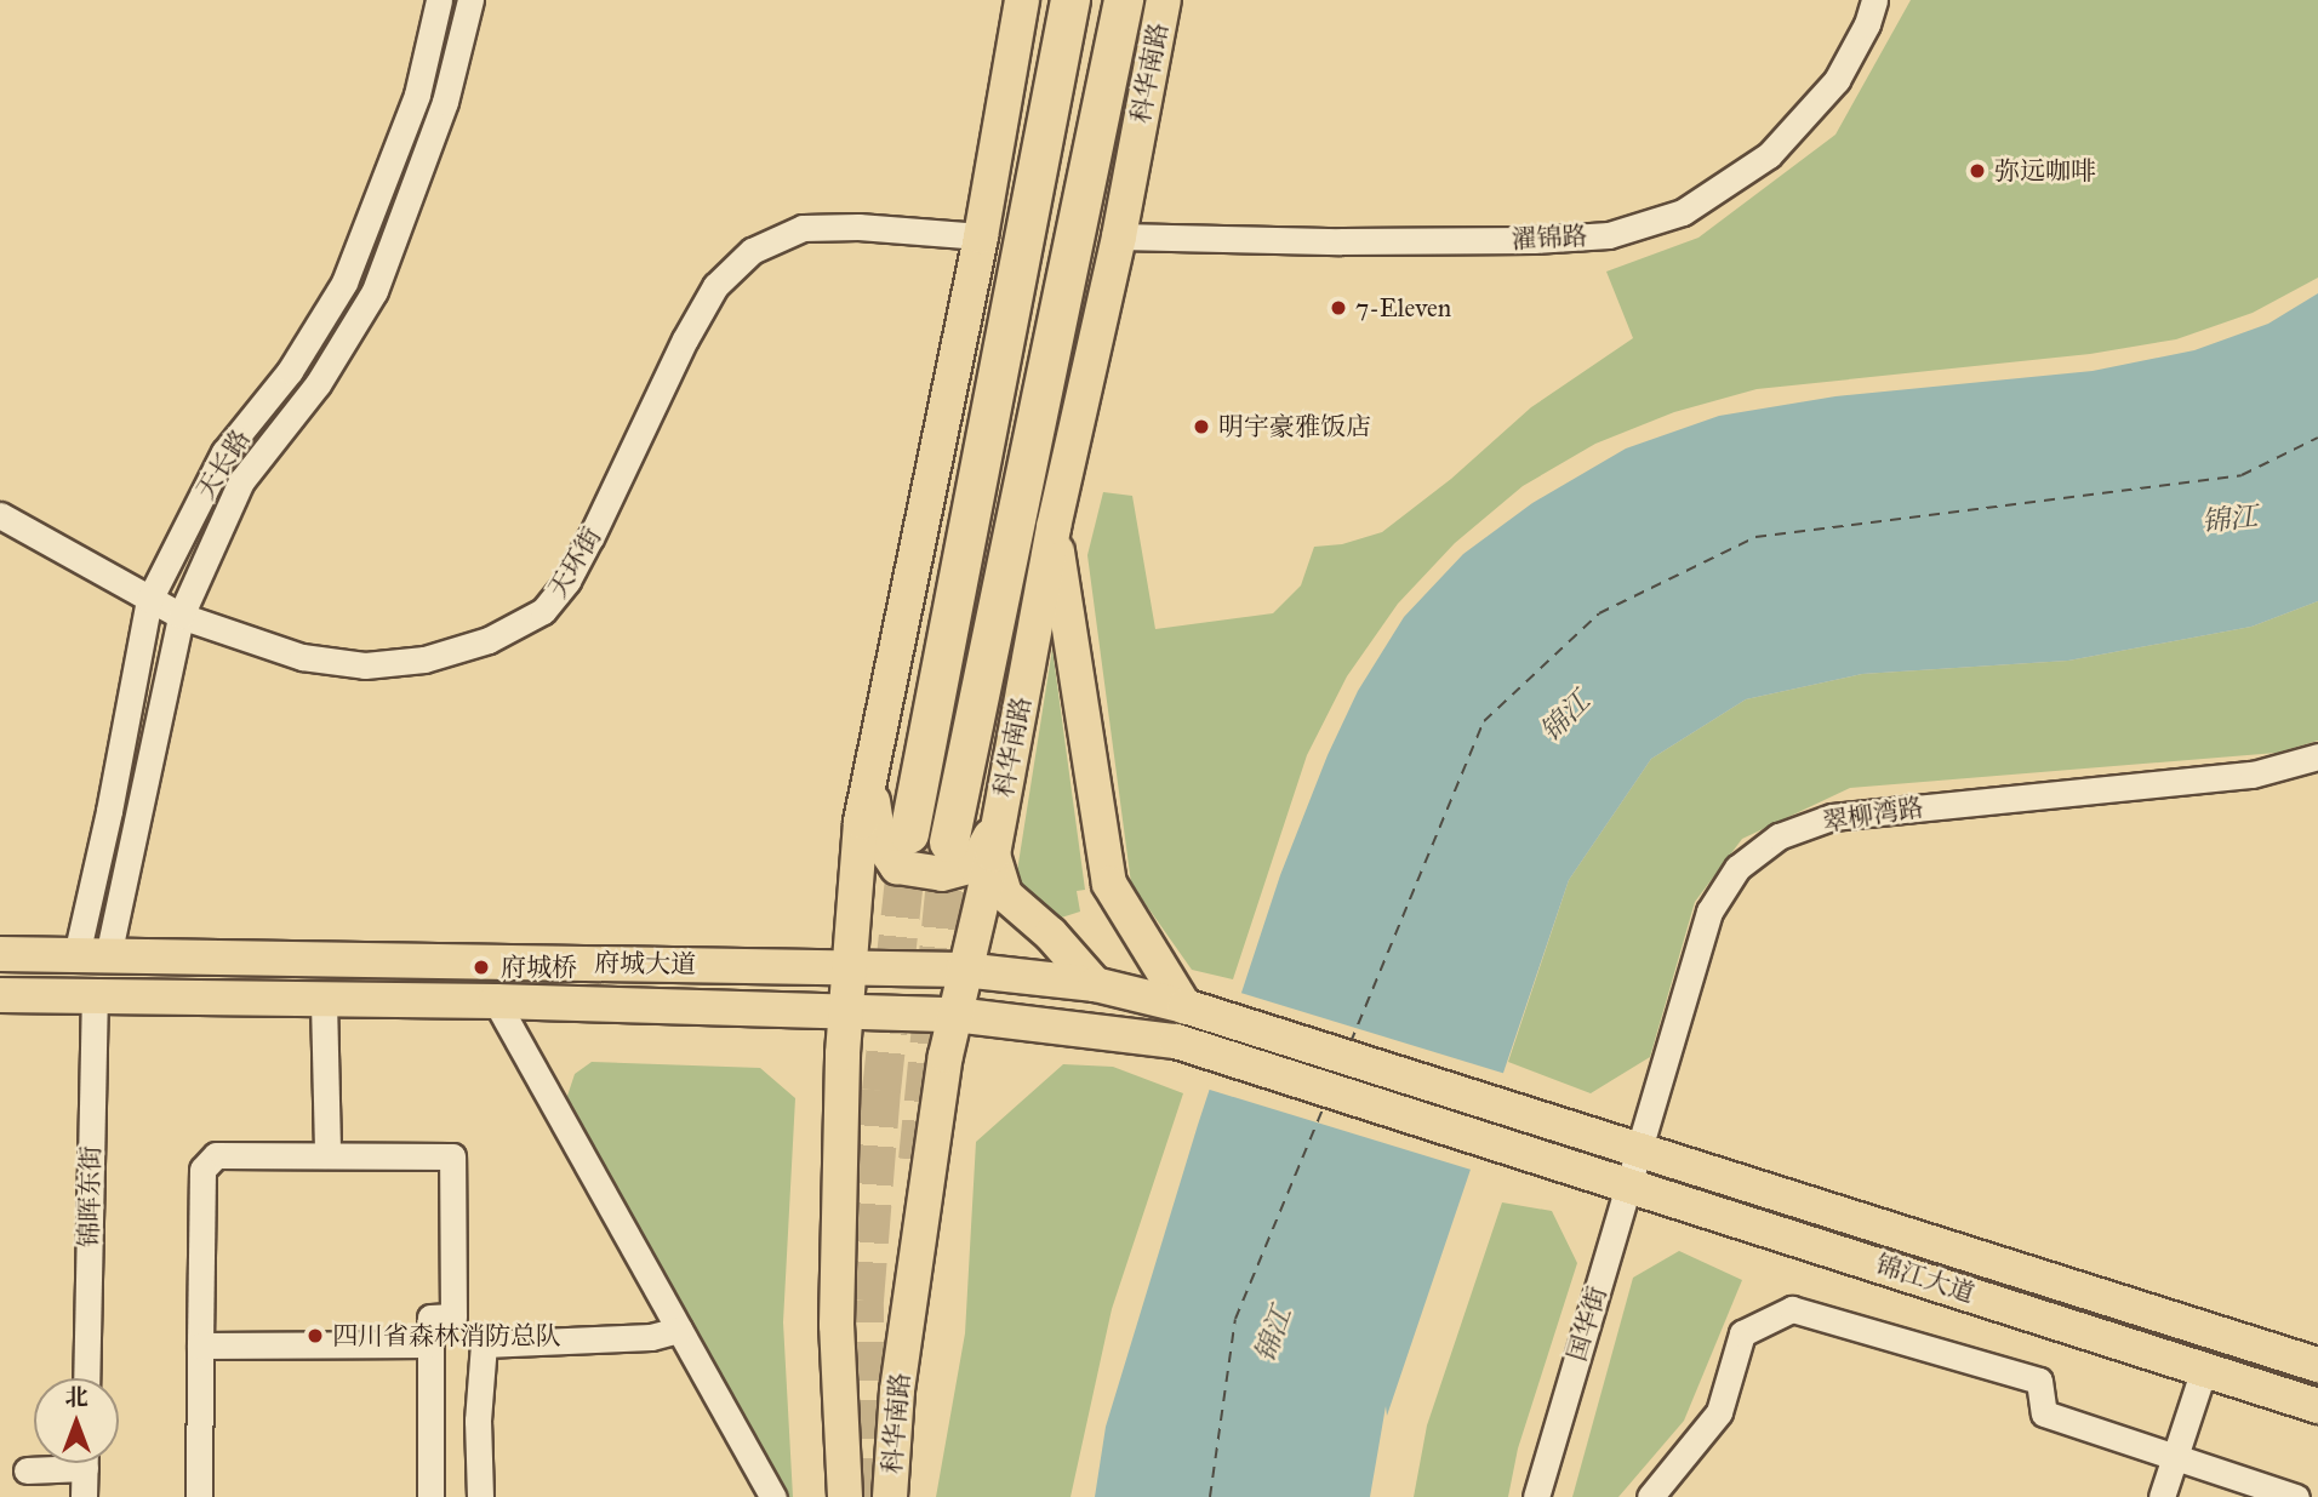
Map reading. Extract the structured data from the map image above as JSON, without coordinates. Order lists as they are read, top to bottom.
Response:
{
  "streets": {
    "highway": ["科华南路"],
    "main road": ["府城大道", "锦江大道"],
    "street": [
      "濯锦路",
      "天长路",
      "天环街",
      "翠柳湾路",
      "锦晖东街",
      "国华街"
    ]
  },
  "crossings": [
    ["科华南路", "濯锦路"],
    ["科华南路", "天环街"],
    ["科华南路", "府城大道"],
    ["天长路", "天环街"],
    ["天长路", "府城大道"],
    ["翠柳湾路", "锦江大道"],
    ["翠柳湾路", "国华街"],
    ["府城大道", "锦晖东街"],
    ["府城大道", "锦江大道"],
    ["锦江大道", "国华街"]
  ],
  "water": ["锦江"],
  "places": [
    "弥远咖啡",
    "7-Eleven",
    "明宇豪雅饭店",
    "府城桥",
    "四川省森林消防总队"
  ],
  "north": "top"
}
